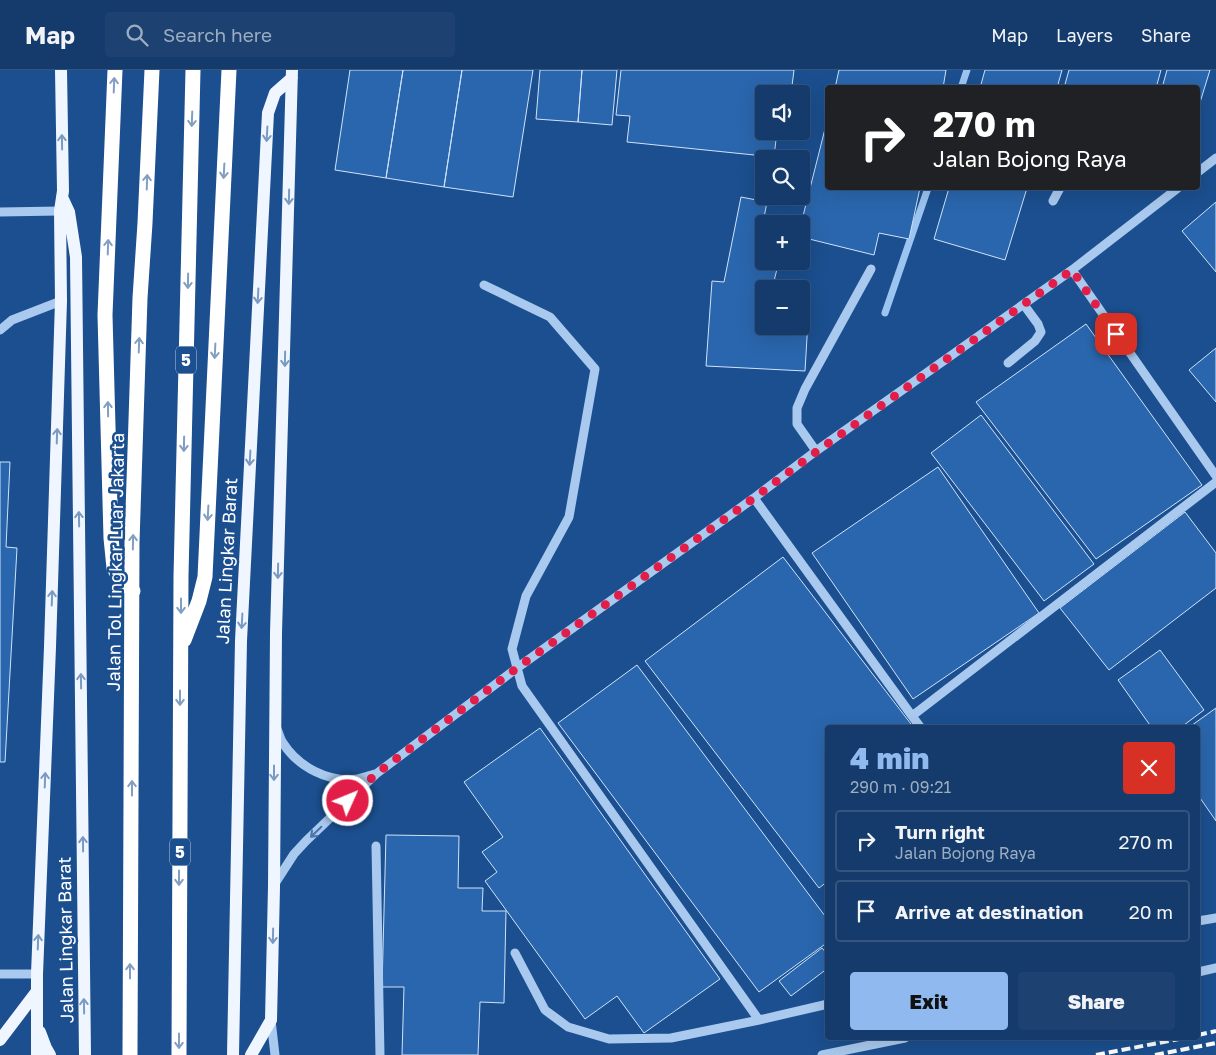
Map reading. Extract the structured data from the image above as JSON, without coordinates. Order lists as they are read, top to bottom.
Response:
{
  "streets": {
    "highway": ["5", "Jalan Tol Lingkar Luar Jakarta"],
    "main road": ["Jalan Lingkar Barat"]
  },
  "page": {
    "header": "Map",
    "search": "Search here",
    "nav": ["Map", "Layers", "Share"],
    "map_buttons": ["+", "−"],
    "turn": ["270 m", "Jalan Bojong Raya"],
    "heading": ["4 min", "290 m · 09:21"],
    "list": [
      {
        "name": "Turn right",
        "note": "Jalan Bojong Raya",
        "value": "270 m"
      },
      {
        "name": "Arrive at destination",
        "value": "20 m"
      }
    ],
    "buttons": ["Exit", "Share"]
  }
}
